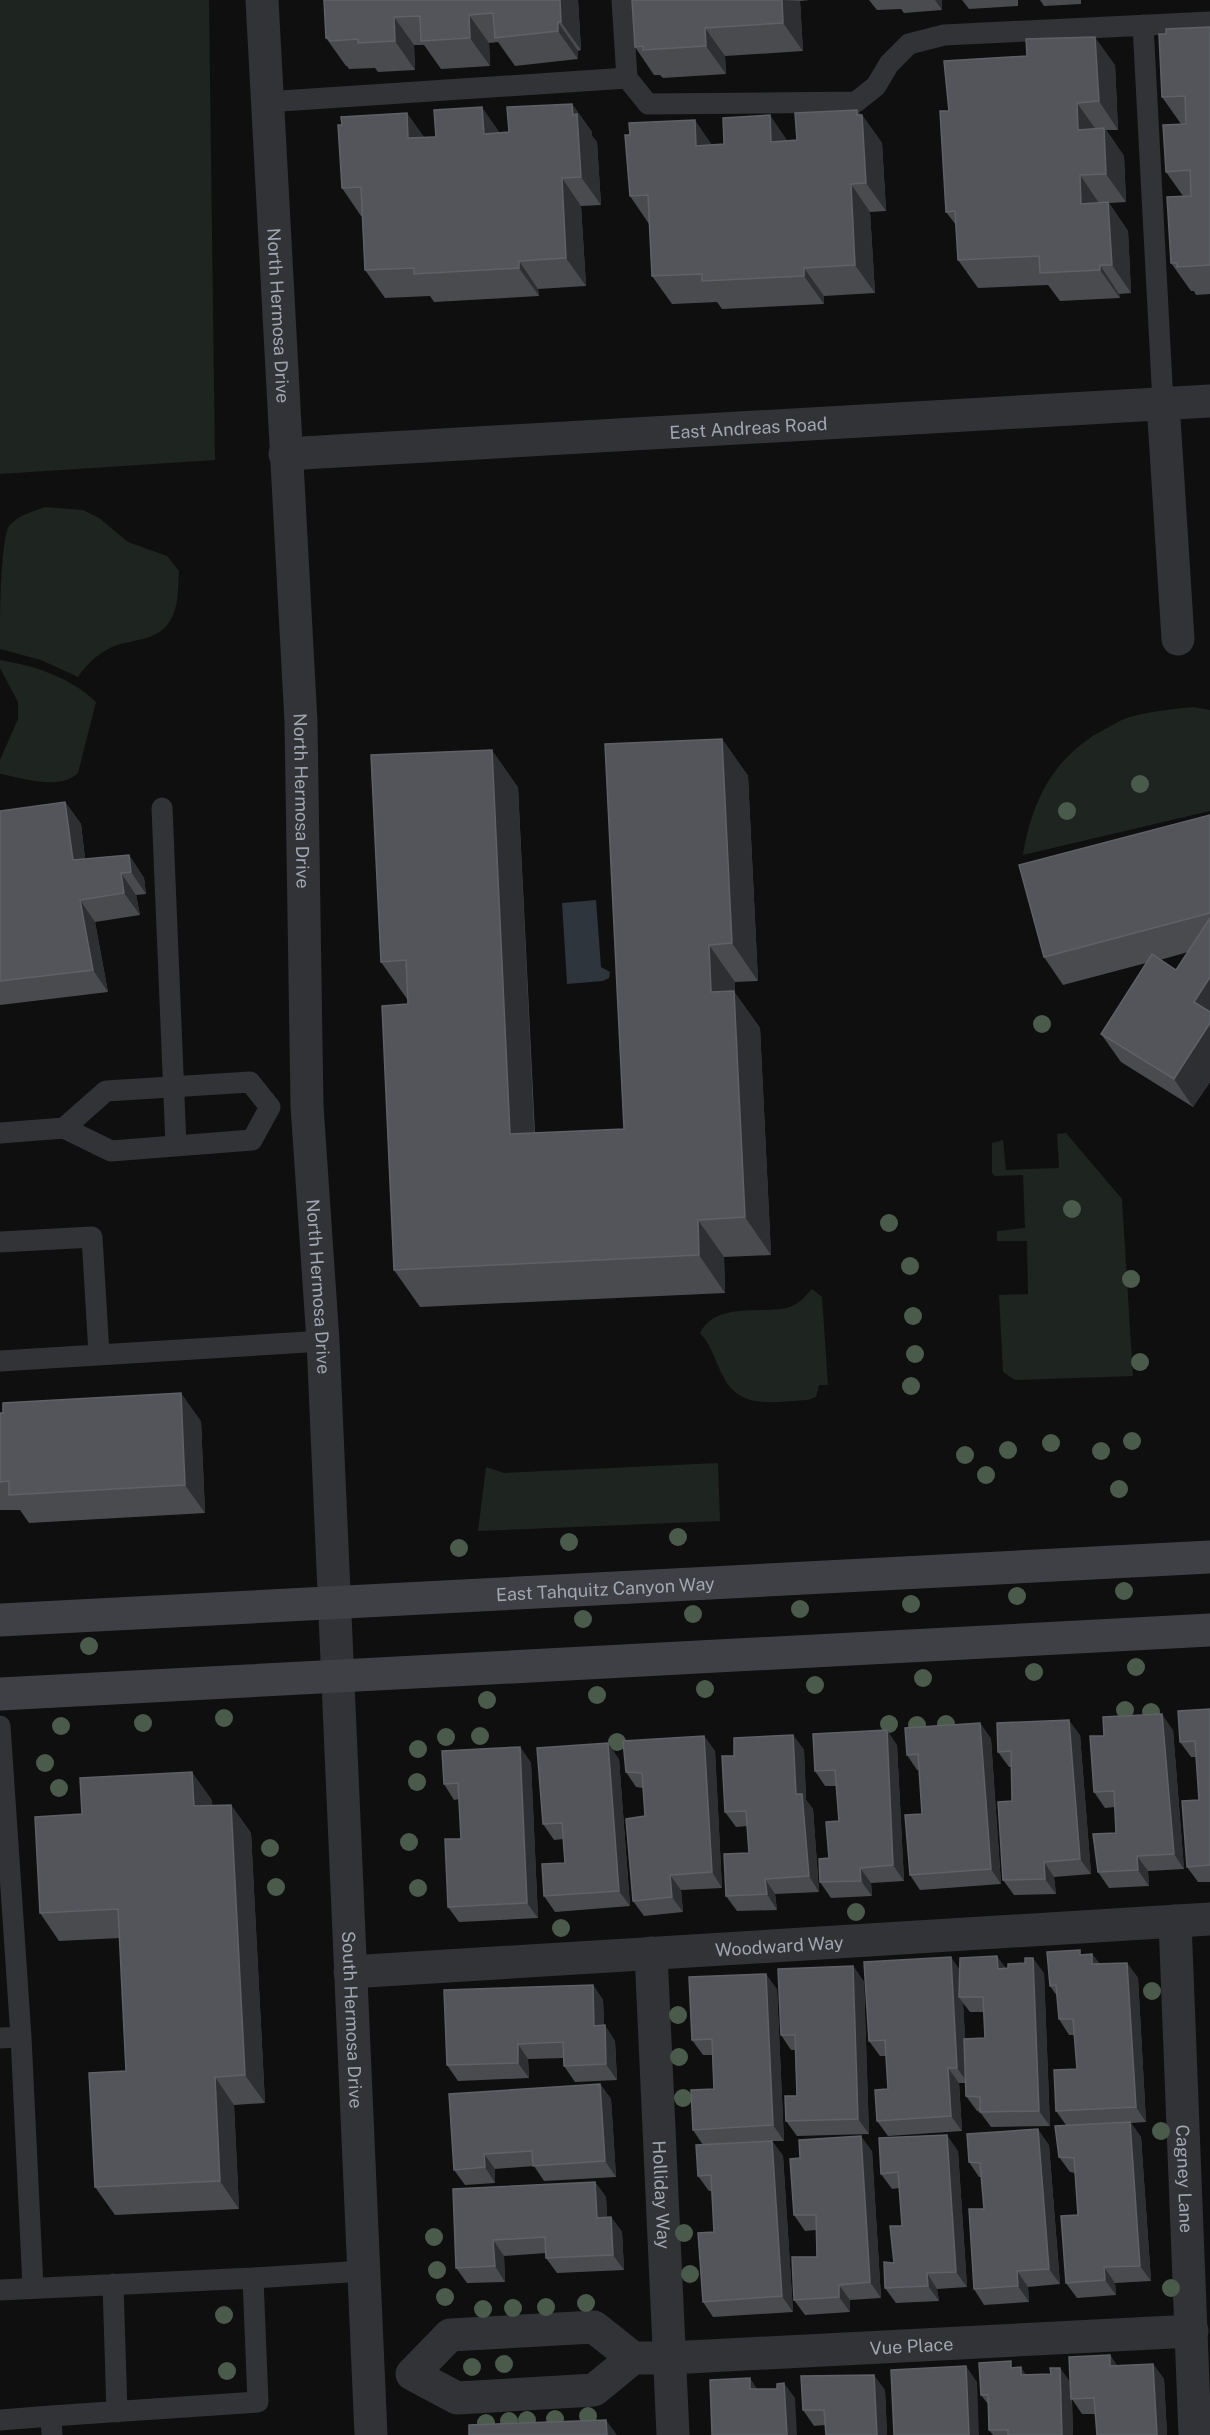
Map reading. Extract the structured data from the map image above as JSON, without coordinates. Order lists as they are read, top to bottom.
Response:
{
  "streets": {
    "main road": ["East Tahquitz Canyon Way"],
    "street": [
      "North Hermosa Drive",
      "East Andreas Road",
      "Woodward Way",
      "South Hermosa Drive",
      "Cagney Lane",
      "Holliday Way",
      "Vue Place"
    ]
  },
  "crossings": [
    ["North Hermosa Drive", "East Andreas Road"],
    ["North Hermosa Drive", "East Tahquitz Canyon Way"],
    ["North Hermosa Drive", "South Hermosa Drive"],
    ["East Tahquitz Canyon Way", "South Hermosa Drive"],
    ["Woodward Way", "South Hermosa Drive"],
    ["Woodward Way", "Cagney Lane"],
    ["Woodward Way", "Holliday Way"],
    ["Cagney Lane", "Vue Place"],
    ["Holliday Way", "Vue Place"]
  ]
}
